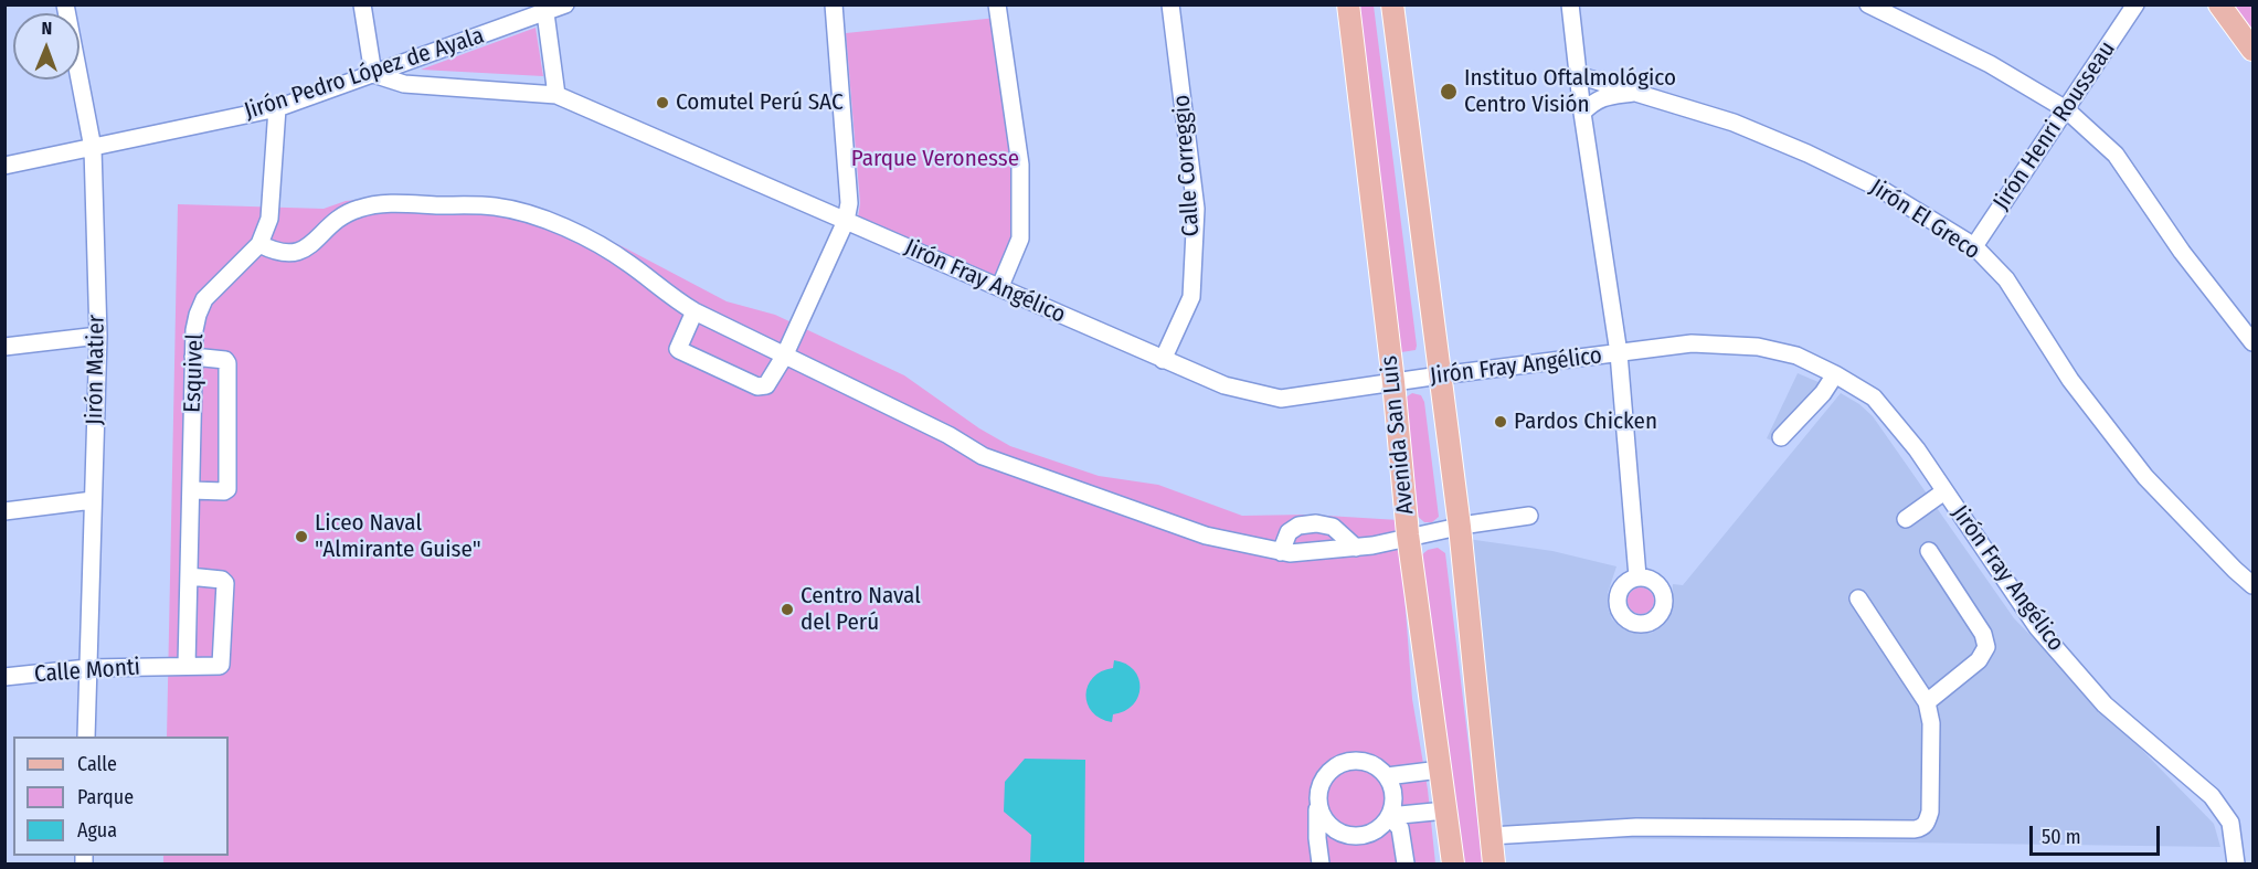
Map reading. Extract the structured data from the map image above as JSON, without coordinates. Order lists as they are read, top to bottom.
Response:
{
  "streets": {
    "main road": ["Avenida San Luis"],
    "street": [
      "Jirón Pedro López de Ayala",
      "Jirón Henri Rousseau",
      "Calle Correggio",
      "Jirón El Greco",
      "Jirón Fray Angélico",
      "Jirón Matier",
      "Esquivel",
      "Calle Monti"
    ]
  },
  "crossings": [
    ["Jirón Pedro López de Ayala", "Jirón Fray Angélico"],
    ["Jirón Pedro López de Ayala", "Jirón Matier"],
    ["Jirón Pedro López de Ayala", "Esquivel"],
    ["Jirón Henri Rousseau", "Jirón El Greco"],
    ["Calle Correggio", "Jirón Fray Angélico"],
    ["Jirón Fray Angélico", "Avenida San Luis"],
    ["Jirón Matier", "Calle Monti"],
    ["Esquivel", "Calle Monti"]
  ],
  "parks": ["Parque Veronesse"],
  "places": [
    "Instituo Oftalmológico Centro Visión",
    "Comutel Perú SAC",
    "Pardos Chicken",
    "Liceo Naval \"Almirante Guise\"",
    "Centro Naval del Perú"
  ],
  "legend": ["Calle", "Parque", "Agua"],
  "scale_bar": "50 m",
  "north": "top"
}
